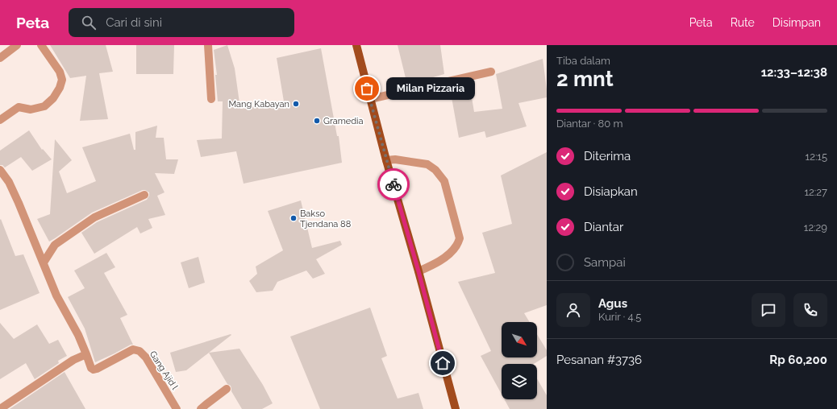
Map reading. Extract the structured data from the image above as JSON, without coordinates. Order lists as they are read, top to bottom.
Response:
{
  "streets": {
    "street": ["Gang Ajid l"]
  },
  "places": [
    "Milan Pizzaria",
    "Mang Kabayan",
    "Gramedia",
    "Bakso Tjendana 88"
  ],
  "north": "bottom right",
  "page": {
    "header": "Peta",
    "search": "Cari di sini",
    "nav": ["Peta", "Rute", "Disimpan"],
    "heading": ["2 mnt", "Tiba dalam", "12:33–12:38"],
    "panel": [
      "Agus",
      "Kurir · 4.5",
      "Pesanan #3736",
      "Rp 60,200"
    ],
    "bubble": "Milan Pizzaria",
    "bar": "Diantar · 80 m",
    "list": [
      ["Diterima", "12:15"],
      ["Disiapkan", "12:27"],
      ["Diantar", "12:29"],
      "Sampai"
    ]
  }
}
